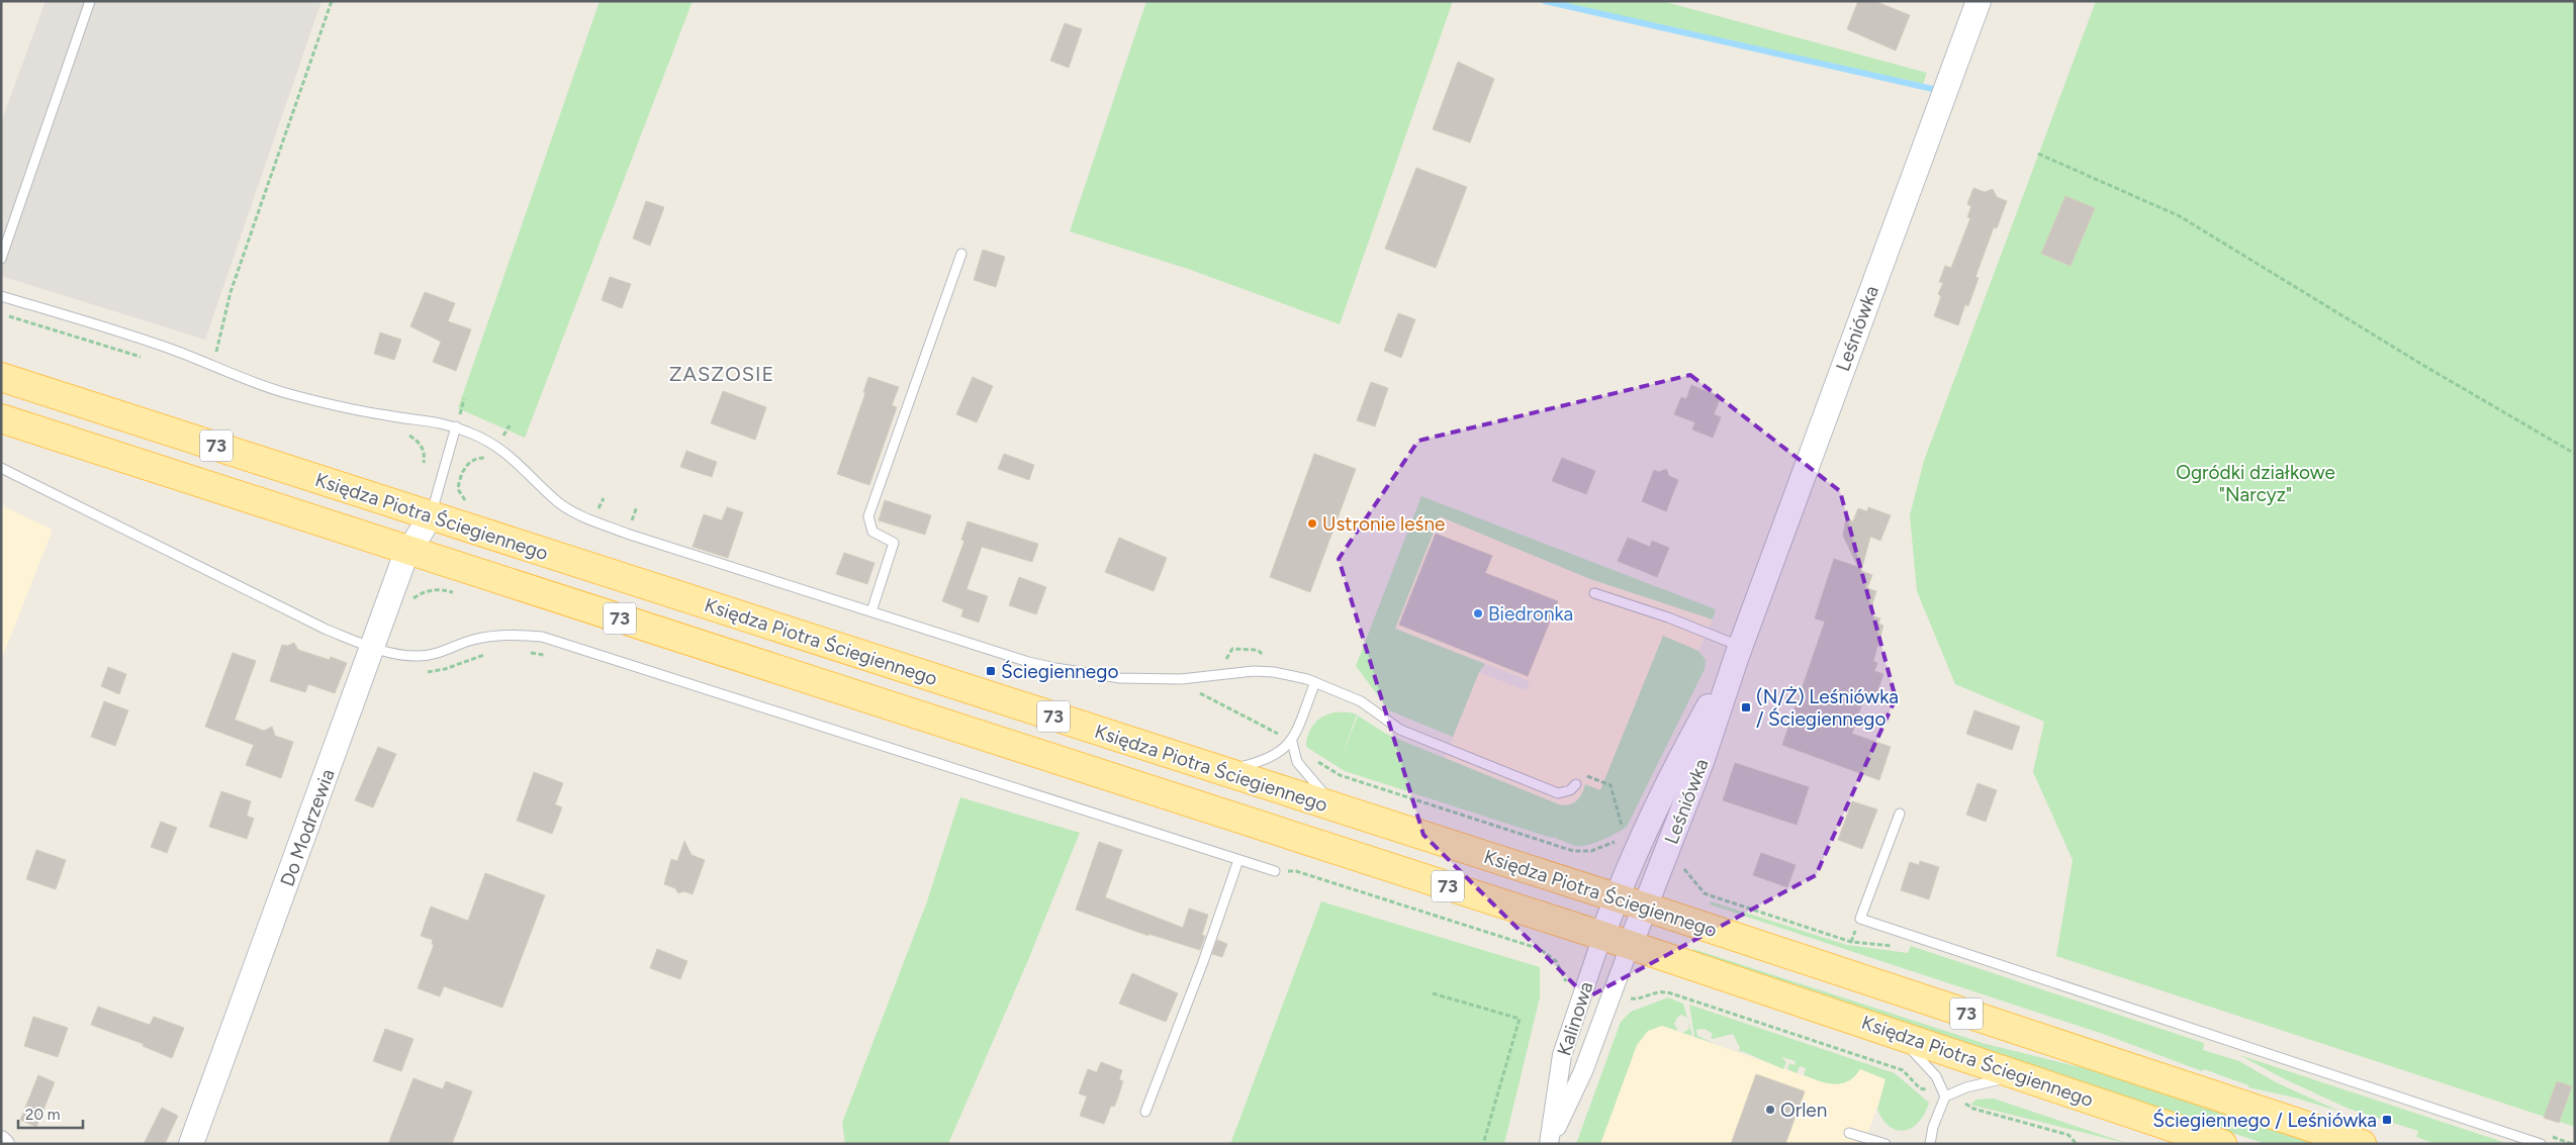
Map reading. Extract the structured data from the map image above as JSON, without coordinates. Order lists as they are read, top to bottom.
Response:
{
  "streets": {
    "main road": ["73", "Księdza Piotra Ściegiennego"],
    "street": ["Leśniówka", "Do Modrzewia", "Kalinowa"]
  },
  "crossings": [
    ["Leśniówka", "Księdza Piotra Ściegiennego"],
    ["Leśniówka", "Kalinowa"],
    ["Księdza Piotra Ściegiennego", "Do Modrzewia"],
    ["Księdza Piotra Ściegiennego", "Kalinowa"]
  ],
  "districts": ["ZASZOSIE"],
  "parks": ["Ogródki działkowe \"Narcyz\""],
  "places": {
    "other": ["Ustronie leśne", "Biedronka", "Orlen"],
    "transit": ["Ściegiennego", "(N/Ż) Leśniówka / Ściegiennego", "Ściegiennego / Leśniówka"]
  },
  "scale_bar": "20 m"
}
